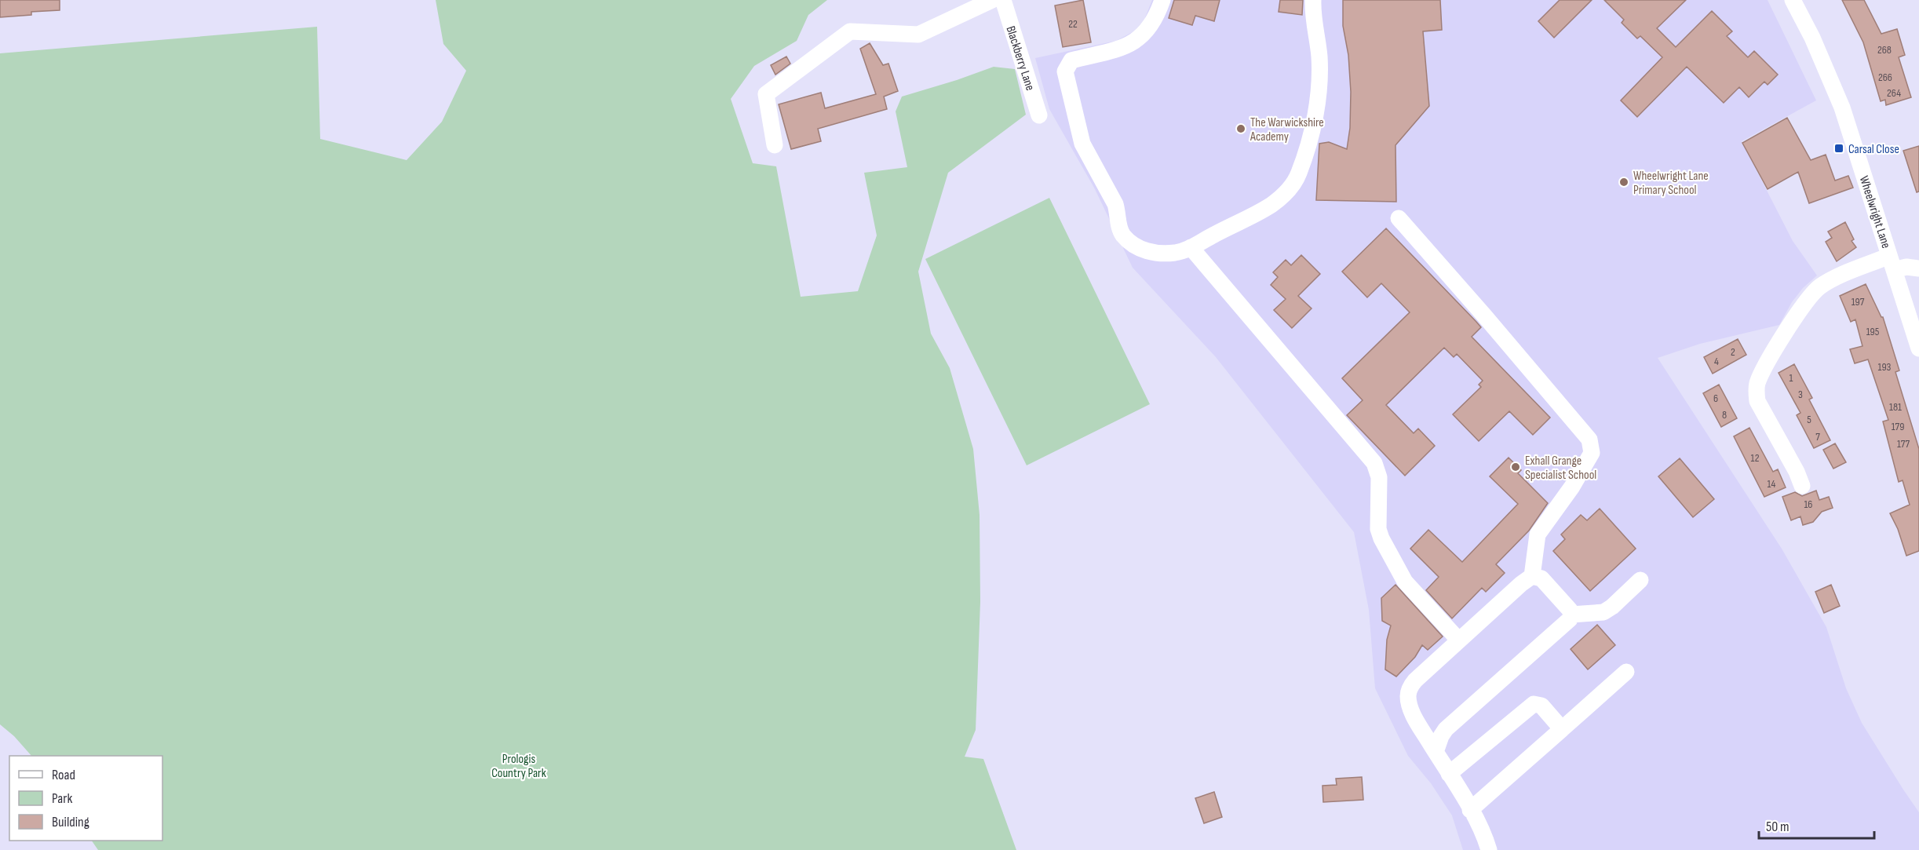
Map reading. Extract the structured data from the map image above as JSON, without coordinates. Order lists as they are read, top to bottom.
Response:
{
  "streets": {
    "street": ["Blackberry Lane", "Wheelwright Lane"]
  },
  "parks": ["Prologis Country Park"],
  "places": {
    "other": ["The Warwickshire Academy", "Wheelwright Lane Primary School", "Exhall Grange Specialist School"],
    "transit": ["Carsal Close"]
  },
  "house_numbers": [
    "22",
    "268",
    "266",
    "264",
    "197",
    "195",
    "2",
    "4",
    "193",
    "1",
    "3",
    "6",
    "181",
    "8",
    "5",
    "179",
    "7",
    "177",
    "12",
    "14",
    "16"
  ],
  "legend": ["Road", "Park", "Building"],
  "scale_bar": "50 m"
}
